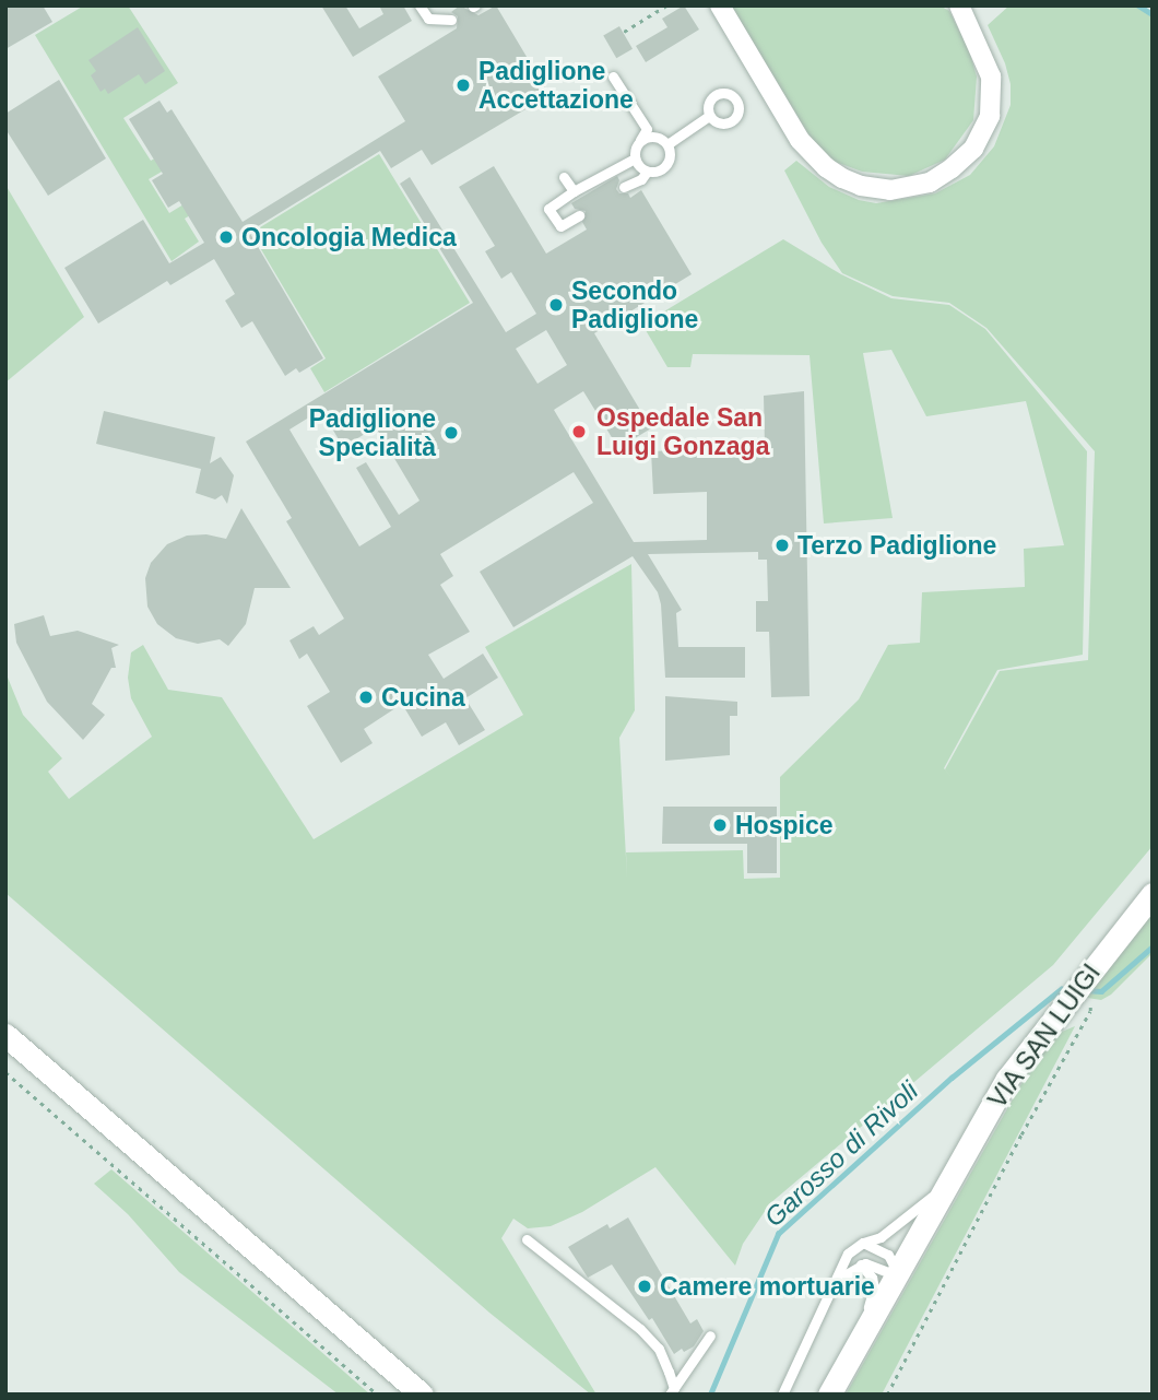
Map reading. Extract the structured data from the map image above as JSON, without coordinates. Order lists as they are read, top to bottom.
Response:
{
  "streets": {
    "street": ["VIA SAN LUIGI"]
  },
  "water": ["Garosso di Rivoli"],
  "places": [
    "Padiglione Accettazione",
    "Oncologia Medica",
    "Secondo Padiglione",
    "Ospedale San Luigi Gonzaga",
    "Padiglione Specialità",
    "Terzo Padiglione",
    "Cucina",
    "Hospice",
    "Camere mortuarie"
  ]
}
